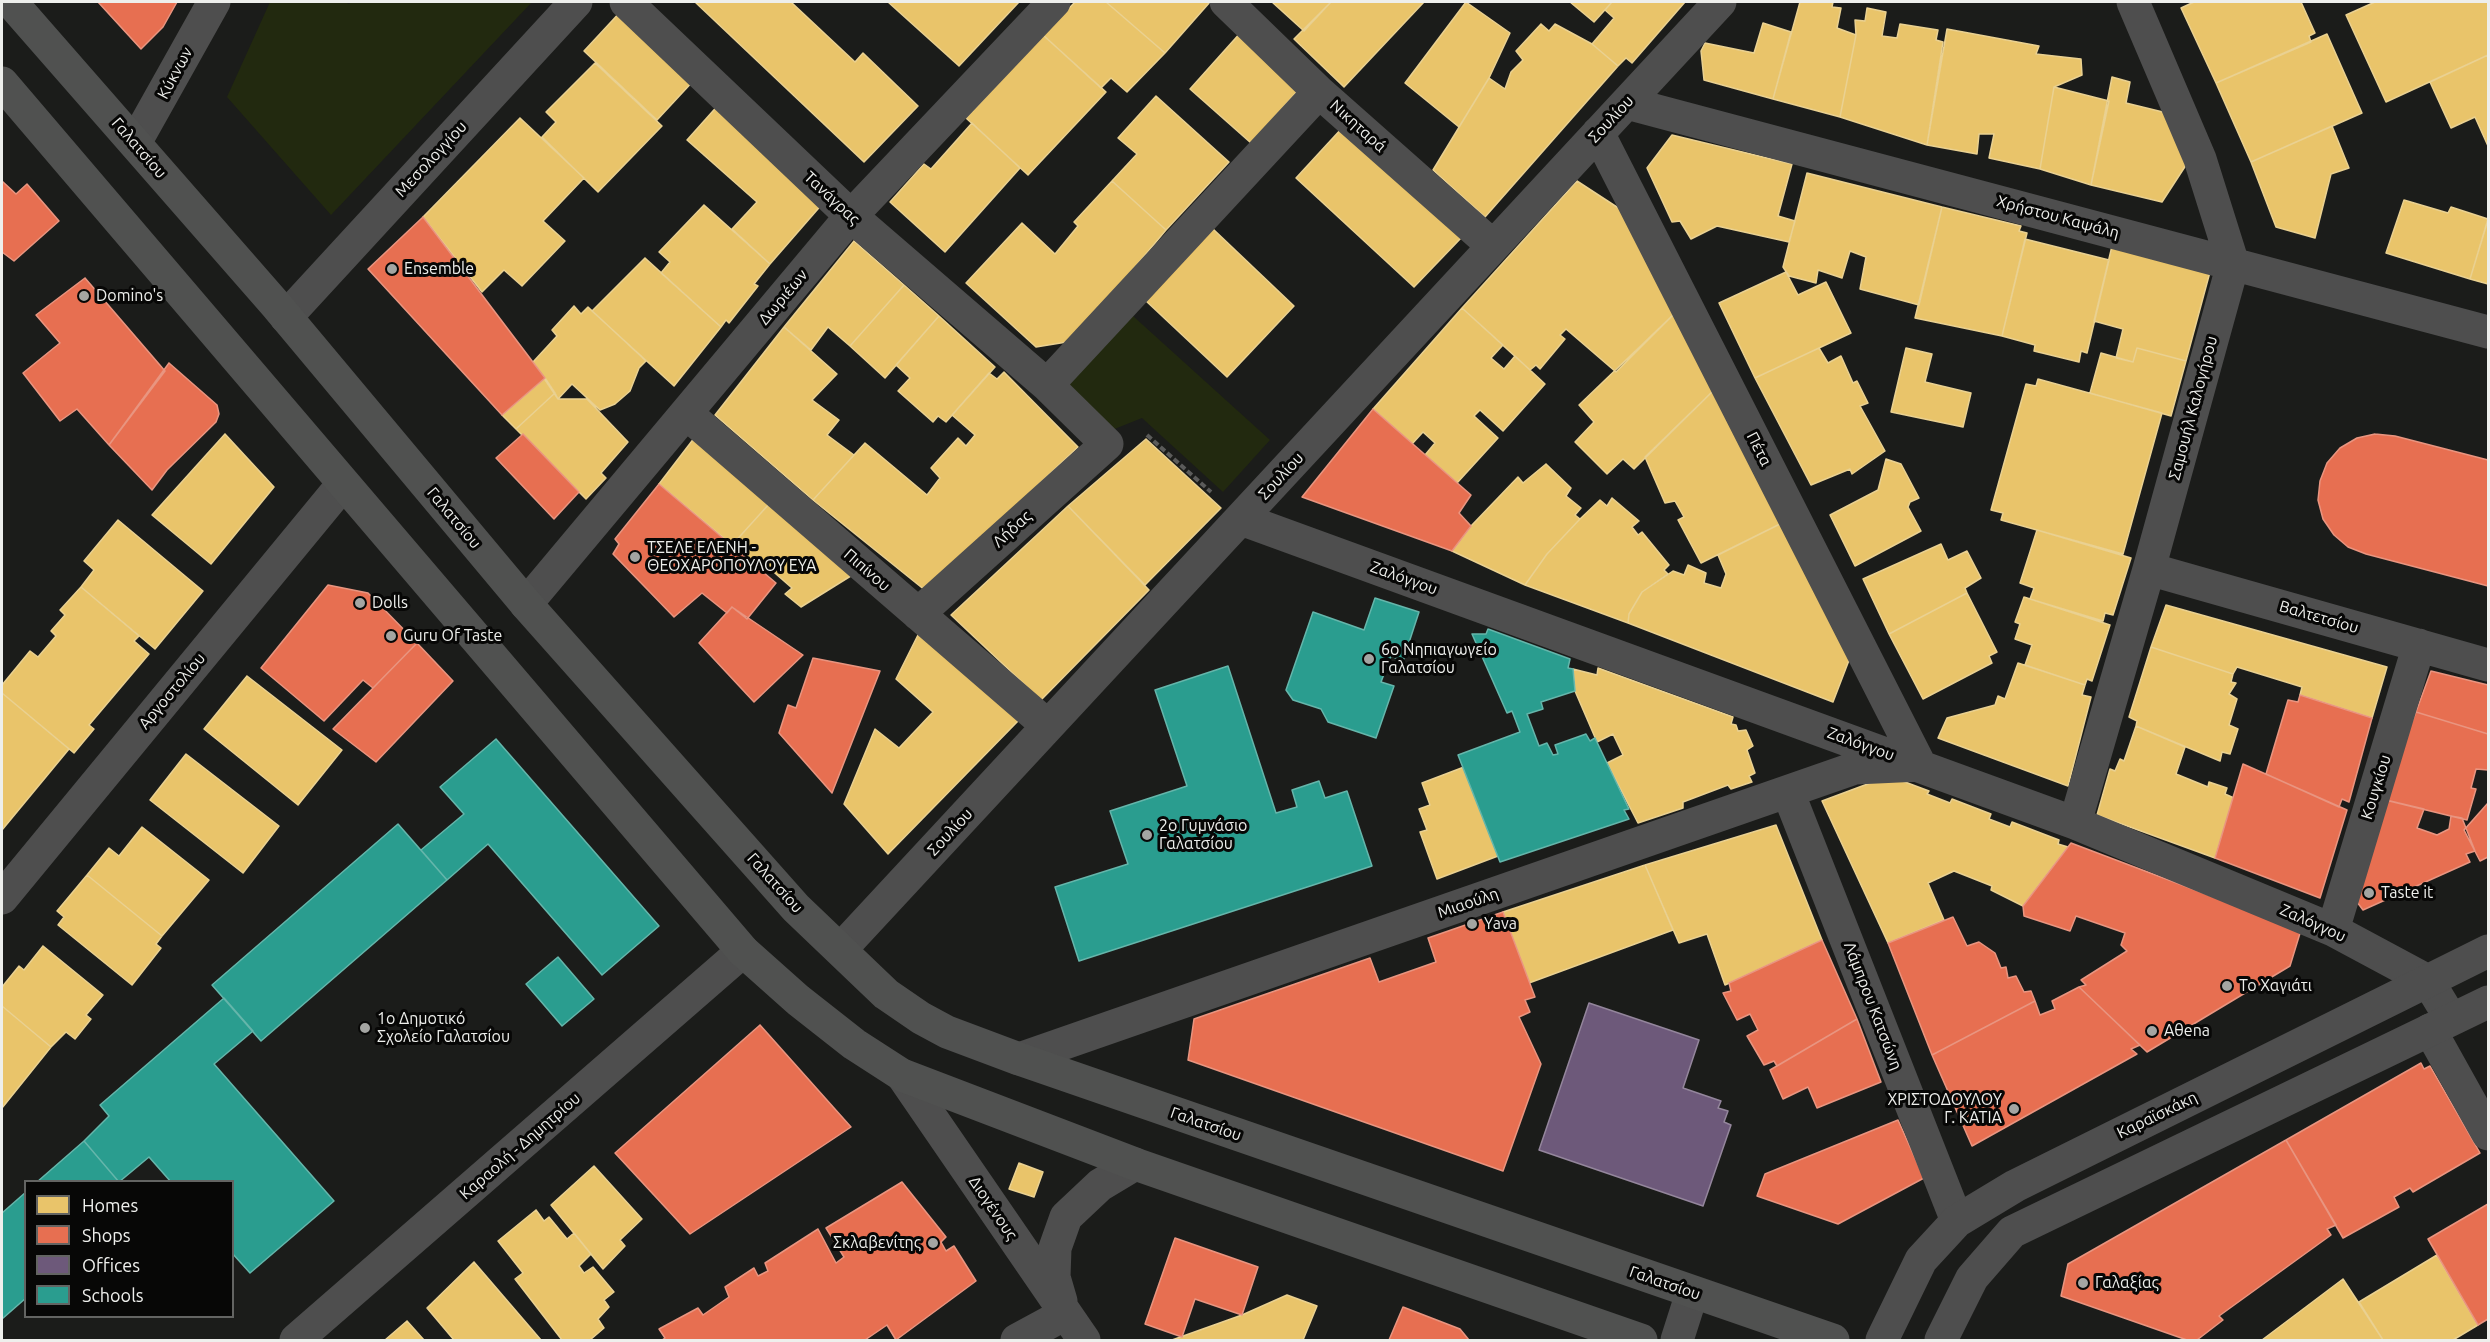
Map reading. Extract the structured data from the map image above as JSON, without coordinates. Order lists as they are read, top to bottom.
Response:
{
  "streets": {
    "main road": ["Γαλατσίου"],
    "street": [
      "Κύκνων",
      "Σουλίου",
      "Νικηταρά",
      "Μεσολογγίου",
      "Τανάγρας",
      "Χρήστου Καψάλη",
      "Δωριέων",
      "Σαμουήλ Καλογήρου",
      "Πέτα",
      "Λήδας",
      "Πιπίνου",
      "Ζαλόγγου",
      "Βαλτετσίου",
      "Αργοστολίου",
      "Κουγκίου",
      "Μιαούλη",
      "Λάμπρου Κατσώνη",
      "Καραϊσκάκη",
      "Καραολή - Δημητρίου",
      "Διογένους"
    ]
  },
  "crossings": [
    ["Κύκνων", "Γαλατσίου"],
    ["Σουλίου", "Νικηταρά"],
    ["Σουλίου", "Γαλατσίου"],
    ["Σουλίου", "Χρήστου Καψάλη"],
    ["Σουλίου", "Πέτα"],
    ["Σουλίου", "Πιπίνου"],
    ["Σουλίου", "Ζαλόγγου"],
    ["Γαλατσίου", "Μεσολογγίου"],
    ["Γαλατσίου", "Δωριέων"],
    ["Γαλατσίου", "Μιαούλη"],
    ["Τανάγρας", "Δωριέων"],
    ["Τανάγρας", "Λήδας"],
    ["Χρήστου Καψάλη", "Σαμουήλ Καλογήρου"],
    ["Δωριέων", "Πιπίνου"],
    ["Σαμουήλ Καλογήρου", "Ζαλόγγου"],
    ["Σαμουήλ Καλογήρου", "Βαλτετσίου"],
    ["Πέτα", "Ζαλόγγου"],
    ["Πέτα", "Μιαούλη"],
    ["Λήδας", "Πιπίνου"],
    ["Ζαλόγγου", "Κουγκίου"],
    ["Ζαλόγγου", "Μιαούλη"],
    ["Ζαλόγγου", "Καραϊσκάκη"],
    ["Βαλτετσίου", "Κουγκίου"],
    ["Μιαούλη", "Λάμπρου Κατσώνη"],
    ["Λάμπρου Κατσώνη", "Καραϊσκάκη"]
  ],
  "places": [
    "Ensemble",
    "Domino's",
    "ΤΣΕΛΕ ΕΛΕΝΗ - ΘΕΟΧΑΡΟΠΟΥΛΟΥ ΕΥΑ",
    "Dolls",
    "Guru Of Taste",
    "6ο Νηπιαγωγείο Γαλατσίου",
    "2ο Γυμνάσιο Γαλατσίου",
    "Taste it",
    "Yava",
    "Το Χαγιάτι",
    "1ο Δημοτικό Σχολείο Γαλατσίου",
    "Αθena",
    "ΧΡΙΣΤΟΔΟΥΛΟΥ Γ. ΚΑΤΙΑ",
    "Σκλαβενίτης",
    "Γαλαξίας"
  ],
  "legend": [
    "Homes",
    "Shops",
    "Offices",
    "Schools"
  ]
}
